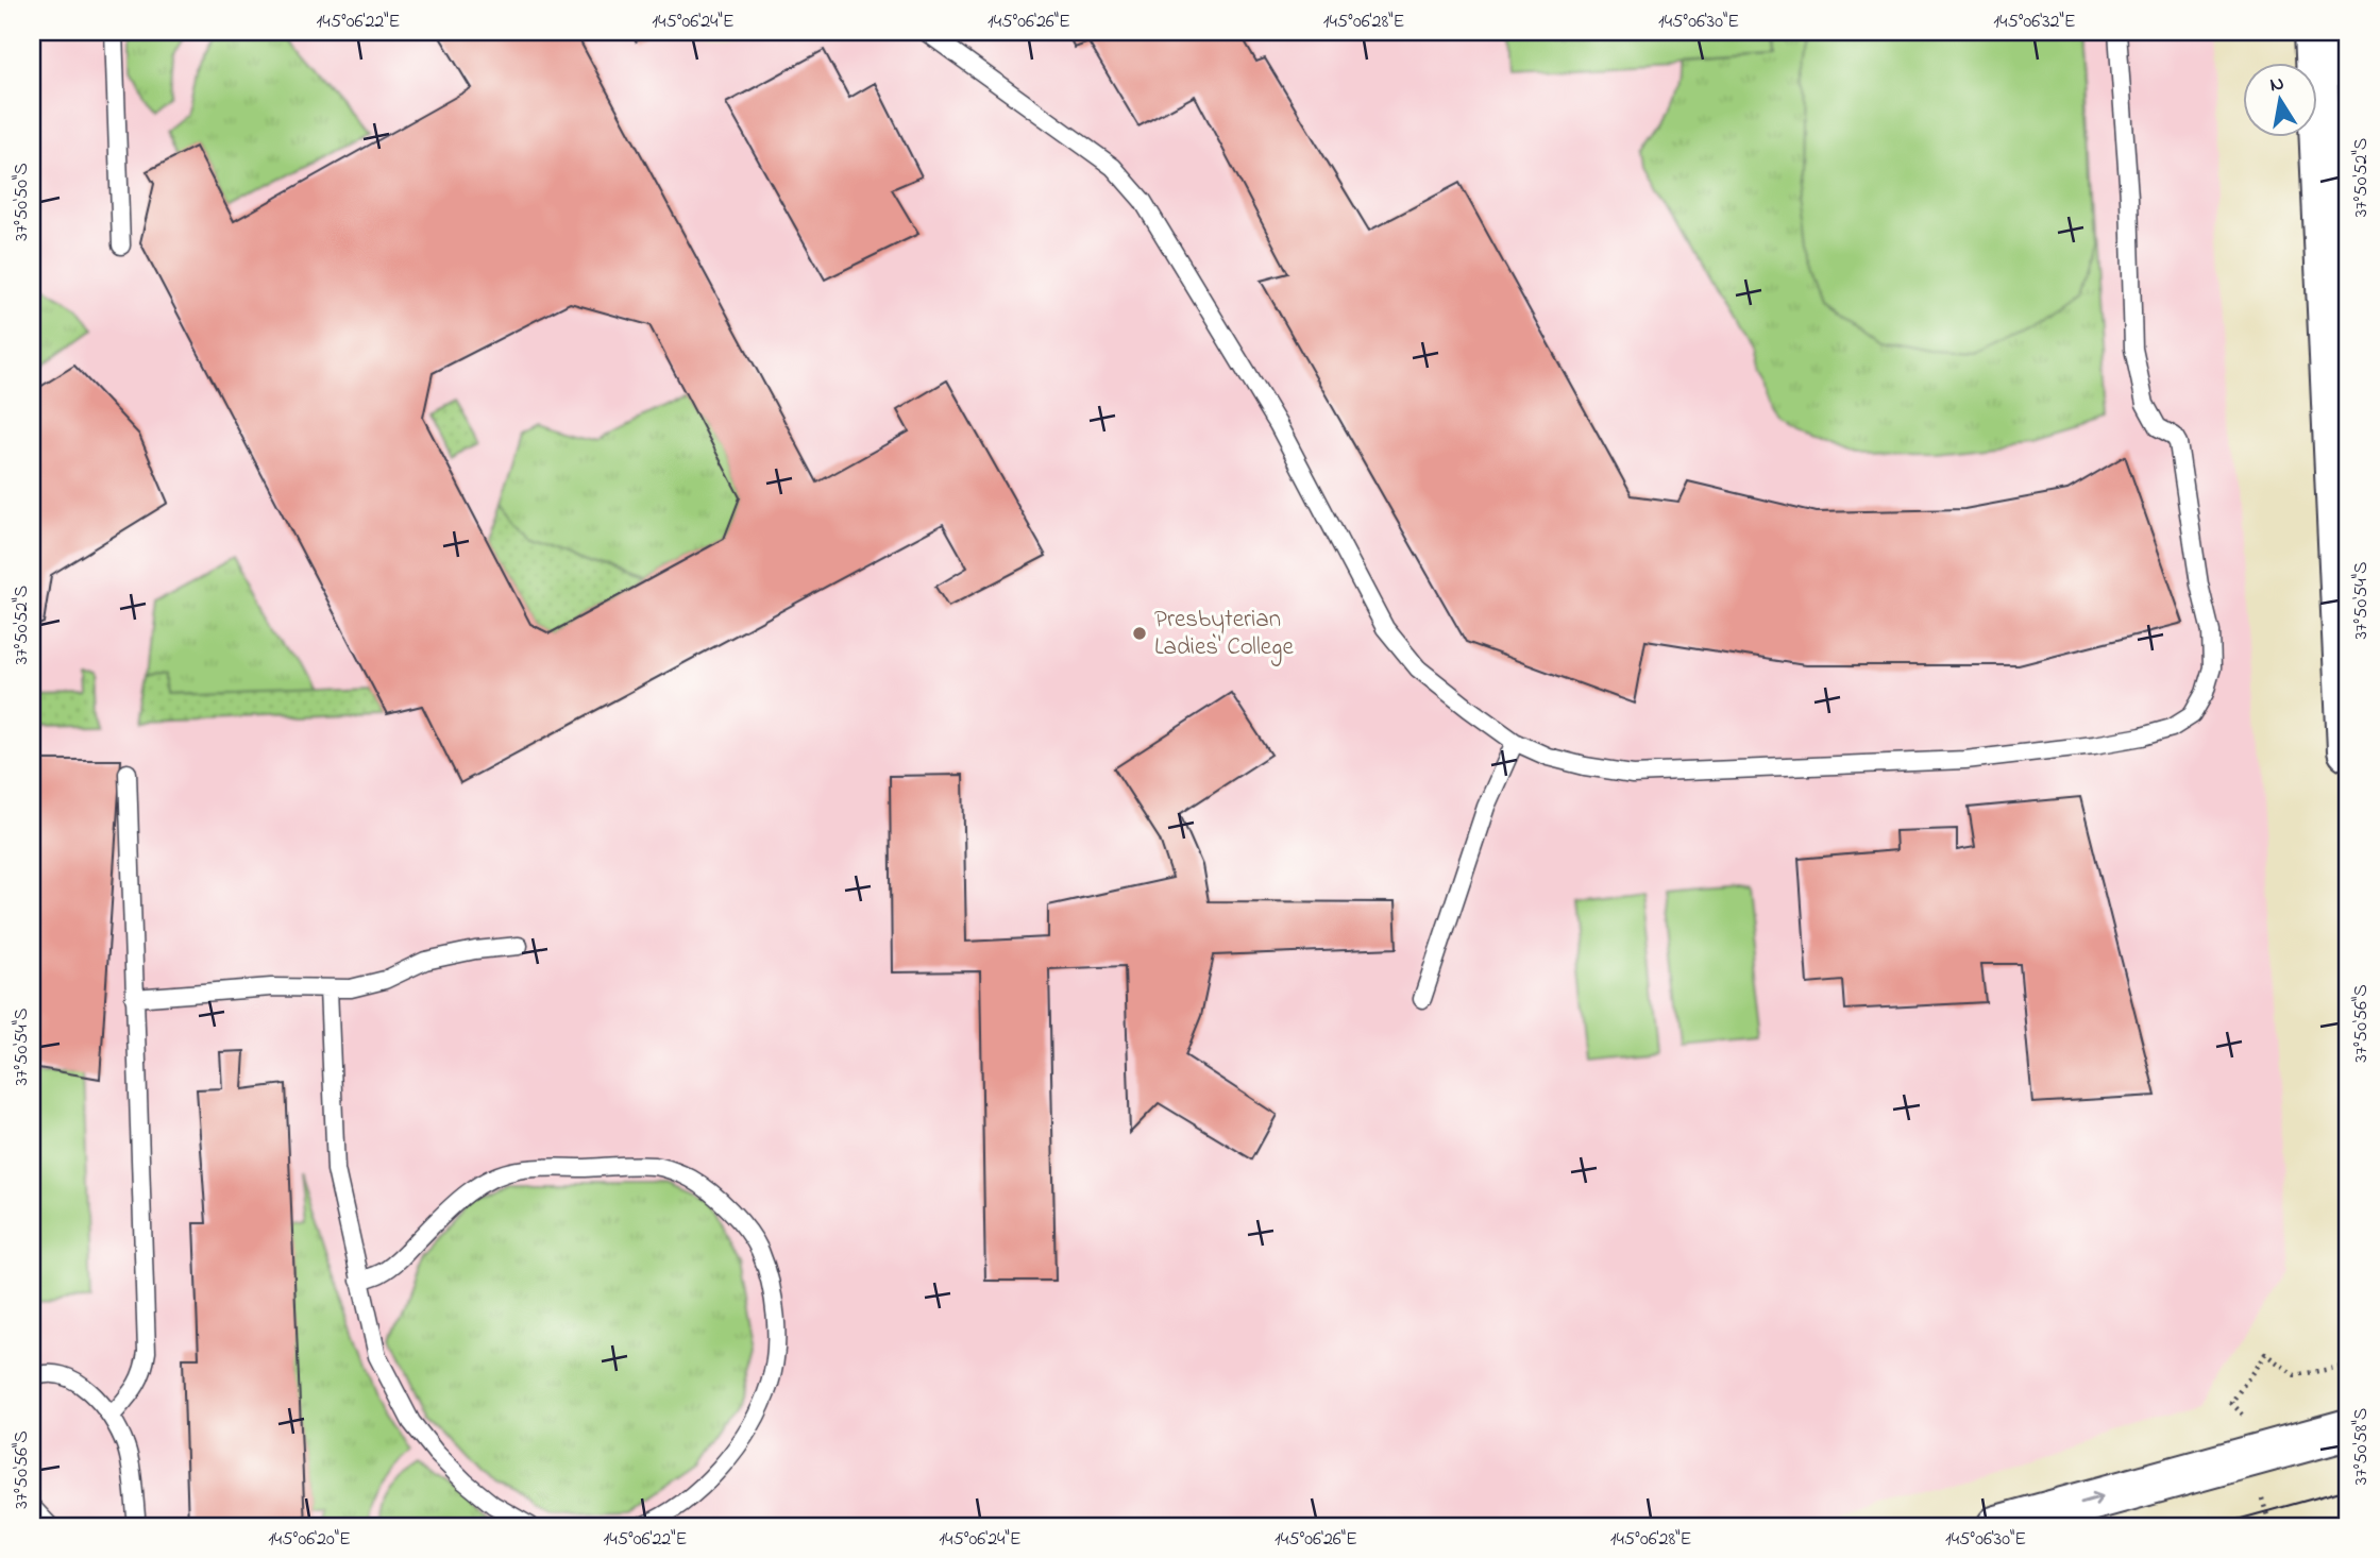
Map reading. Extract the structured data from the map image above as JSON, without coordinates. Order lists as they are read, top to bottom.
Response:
{
  "places": ["Presbyterian Ladies' College"],
  "north": "top",
  "coordinates": [
    "145°06'22\"E",
    "145°06'24\"E",
    "145°06'26\"E",
    "145°06'28\"E",
    "145°06'30\"E",
    "145°06'32\"E",
    "37°50'52\"S",
    "37°50'50\"S",
    "37°50'54\"S",
    "37°50'56\"S",
    "37°50'58\"S",
    "145°06'20\"E"
  ]
}
